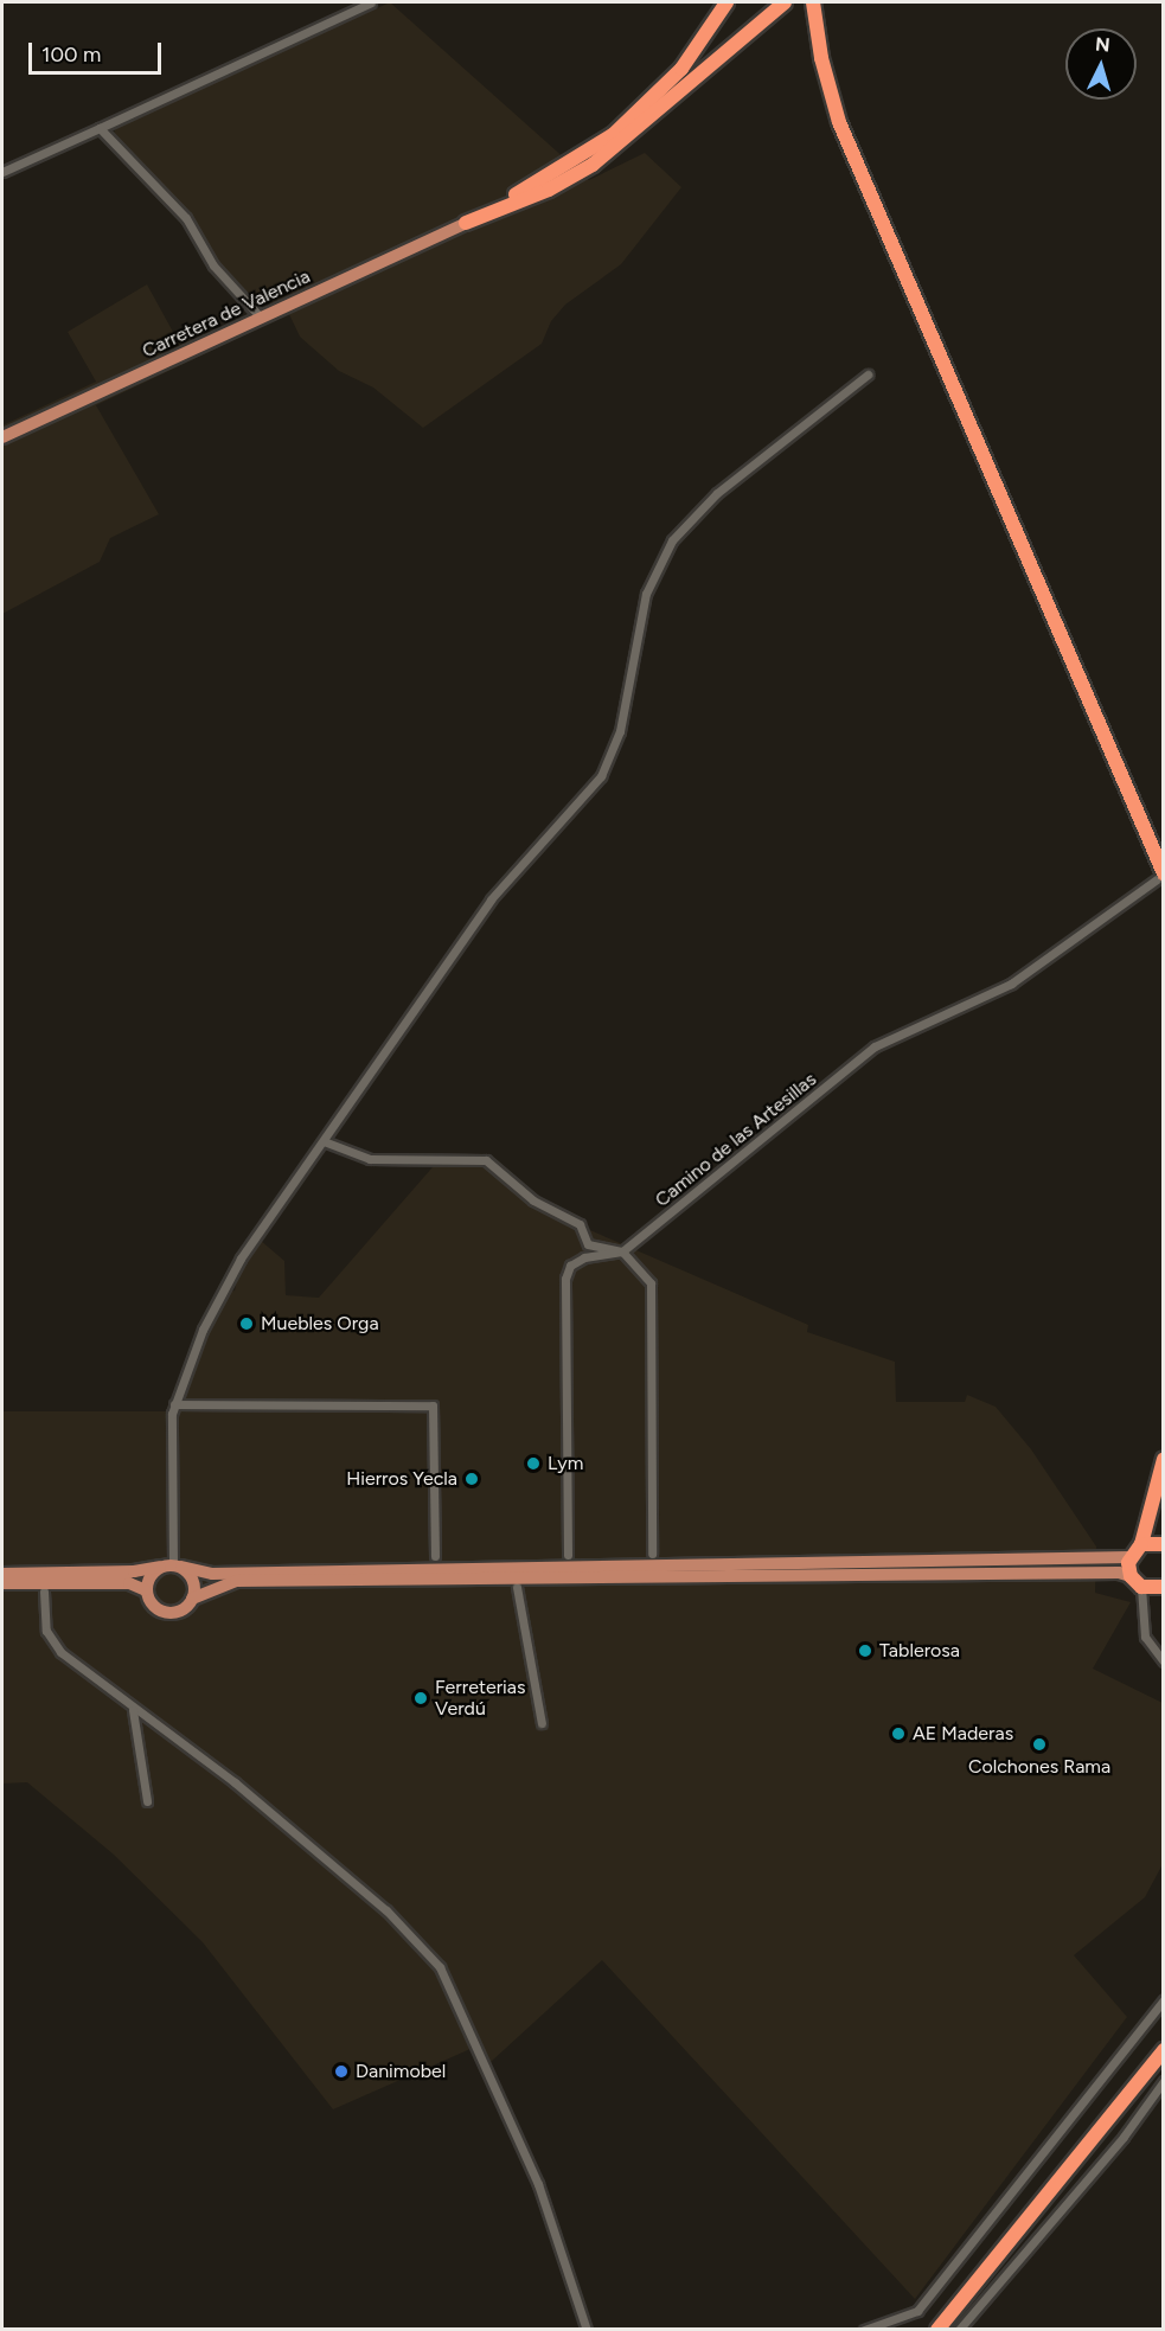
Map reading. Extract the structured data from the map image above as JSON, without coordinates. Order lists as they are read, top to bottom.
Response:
{
  "streets": {
    "main road": ["Carretera de Valencia"],
    "street": ["Camino de las Artesillas"]
  },
  "places": [
    "Muebles Orga",
    "Lym",
    "Hierros Yecla",
    "Tablerosa",
    "Ferreterias Verdú",
    "AE Maderas",
    "Colchones Rama",
    "Danimobel"
  ],
  "scale_bar": "100 m",
  "north": "top"
}
